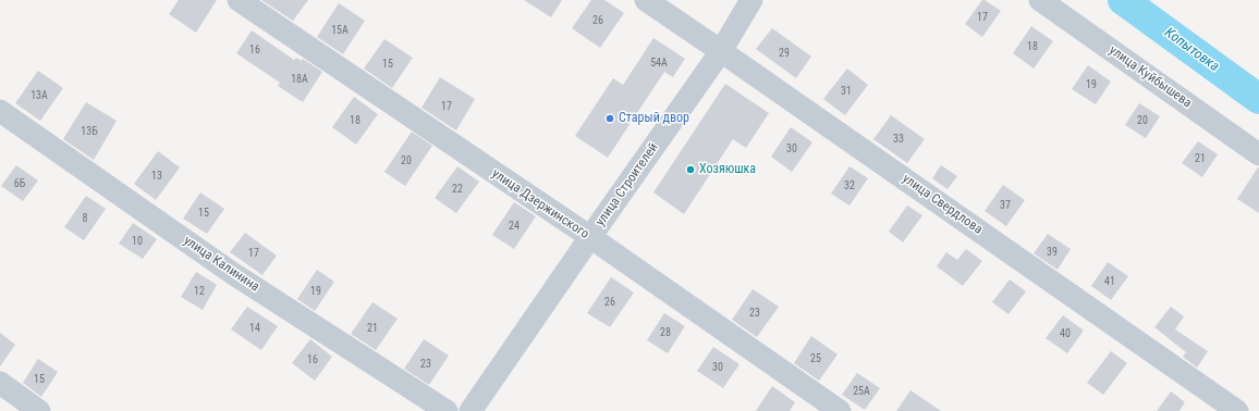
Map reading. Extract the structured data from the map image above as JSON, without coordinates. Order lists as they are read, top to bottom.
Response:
{
  "streets": {
    "street": [
      "улица Куйбышева",
      "улица Строителей",
      "улица Дзержинского",
      "улица Свердлова",
      "улица Калинина"
    ]
  },
  "crossings": [
    ["улица Строителей", "улица Дзержинского"],
    ["улица Строителей", "улица Свердлова"]
  ],
  "water": ["Копытовка"],
  "places": ["Старый двор", "Хозяюшка"],
  "house_numbers": [
    "17",
    "26",
    "15А",
    "18",
    "16",
    "29",
    "54А",
    "15",
    "18А",
    "19",
    "31",
    "13А",
    "17",
    "18",
    "20",
    "13Б",
    "33",
    "30",
    "21",
    "20",
    "13",
    "6Б",
    "32",
    "22",
    "37",
    "15",
    "8",
    "24",
    "10",
    "39",
    "17",
    "41",
    "12",
    "19",
    "26",
    "23",
    "14",
    "21",
    "28",
    "40",
    "25",
    "16",
    "23",
    "30",
    "15",
    "25А"
  ]
}
